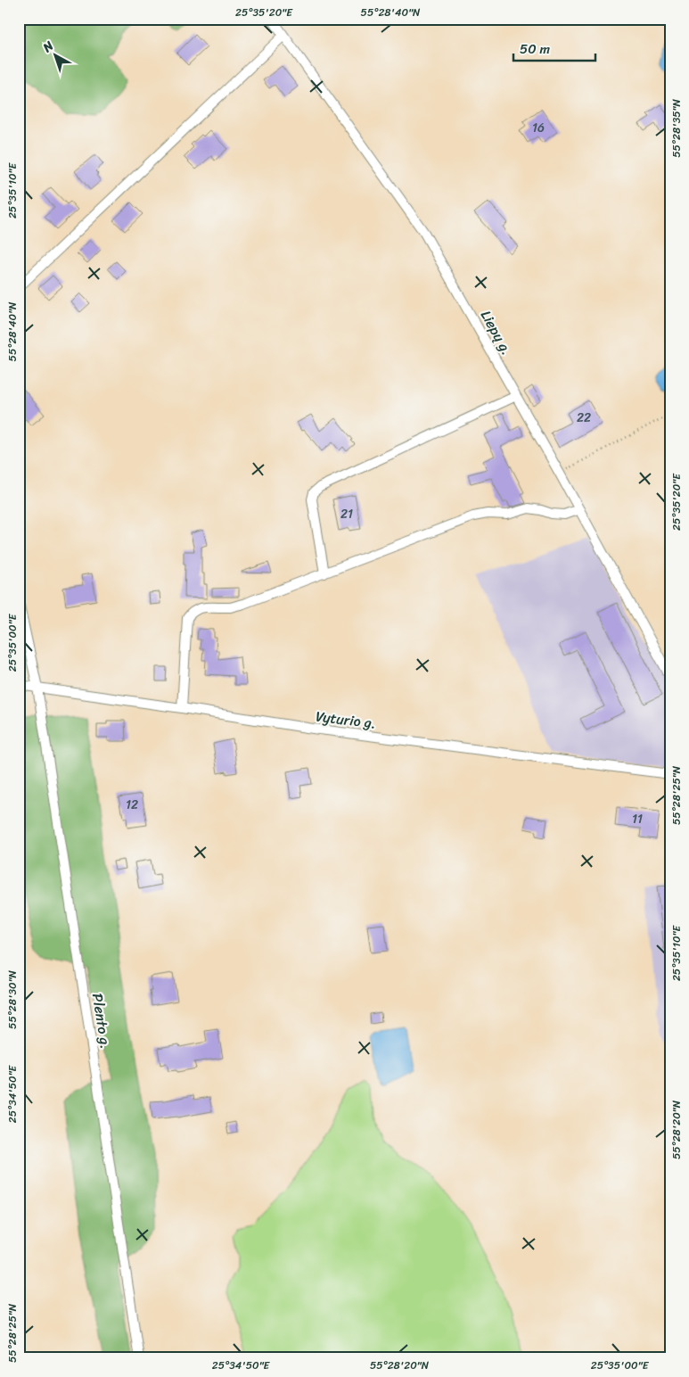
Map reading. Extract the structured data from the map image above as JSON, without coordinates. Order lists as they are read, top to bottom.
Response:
{
  "streets": {
    "street": ["Liepų g.", "Vyturio g.", "Plento g."]
  },
  "crossings": [
    ["Vyturio g.", "Plento g."]
  ],
  "house_numbers": [
    "16",
    "22",
    "21",
    "12",
    "11"
  ],
  "scale_bar": "50 m",
  "north": "top left",
  "coordinates": [
    "25°35'20\"E",
    "55°28'40\"N",
    "55°28'35\"N",
    "25°35'10\"E",
    "25°35'00\"E",
    "55°28'25\"N",
    "55°28'30\"N",
    "25°34'50\"E",
    "55°28'20\"N"
  ]
}
